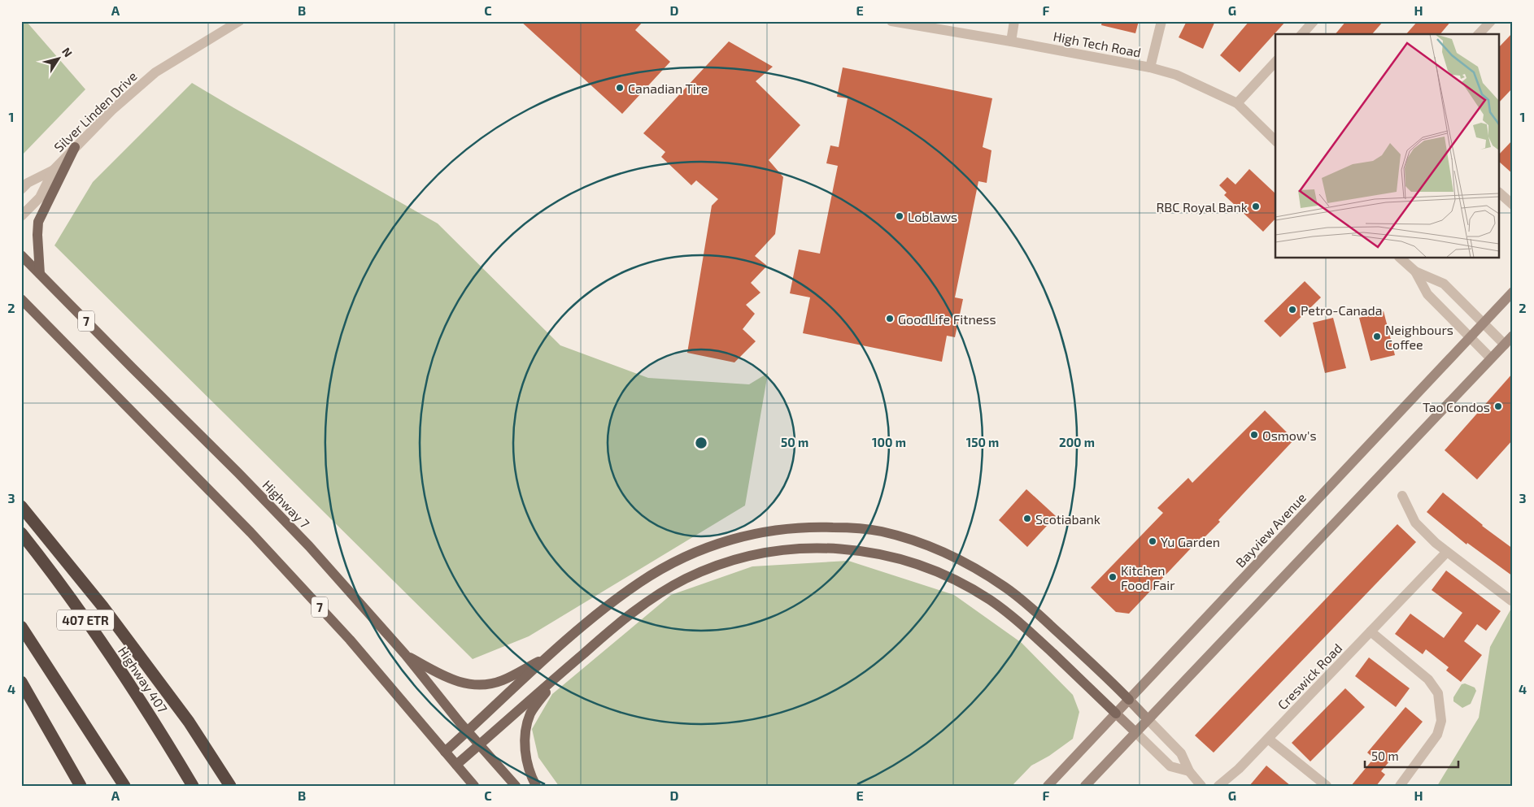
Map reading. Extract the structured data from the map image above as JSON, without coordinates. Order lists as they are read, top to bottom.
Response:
{
  "streets": {
    "highway": ["407 ETR", "Highway 407"],
    "main road": ["7", "Highway 7", "Bayview Avenue"],
    "street": ["High Tech Road", "Silver Linden Drive", "Creswick Road"]
  },
  "places": [
    "Canadian Tire",
    "RBC Royal Bank",
    "Loblaws",
    "Petro-Canada",
    "GoodLife Fitness",
    "Neighbours Coffee",
    "Tao Condos",
    "Osmow's",
    "Scotiabank",
    "Yu Garden",
    "Kitchen Food Fair"
  ],
  "scale_bar": "50 m",
  "north": "top right",
  "grid": {
    "columns": [
      "A",
      "B",
      "C",
      "D",
      "E",
      "F",
      "G",
      "H"
    ],
    "rows": [
      "1",
      "2",
      "3",
      "4"
    ]
  },
  "rings": [
    "50 m",
    "100 m",
    "150 m",
    "200 m"
  ]
}
